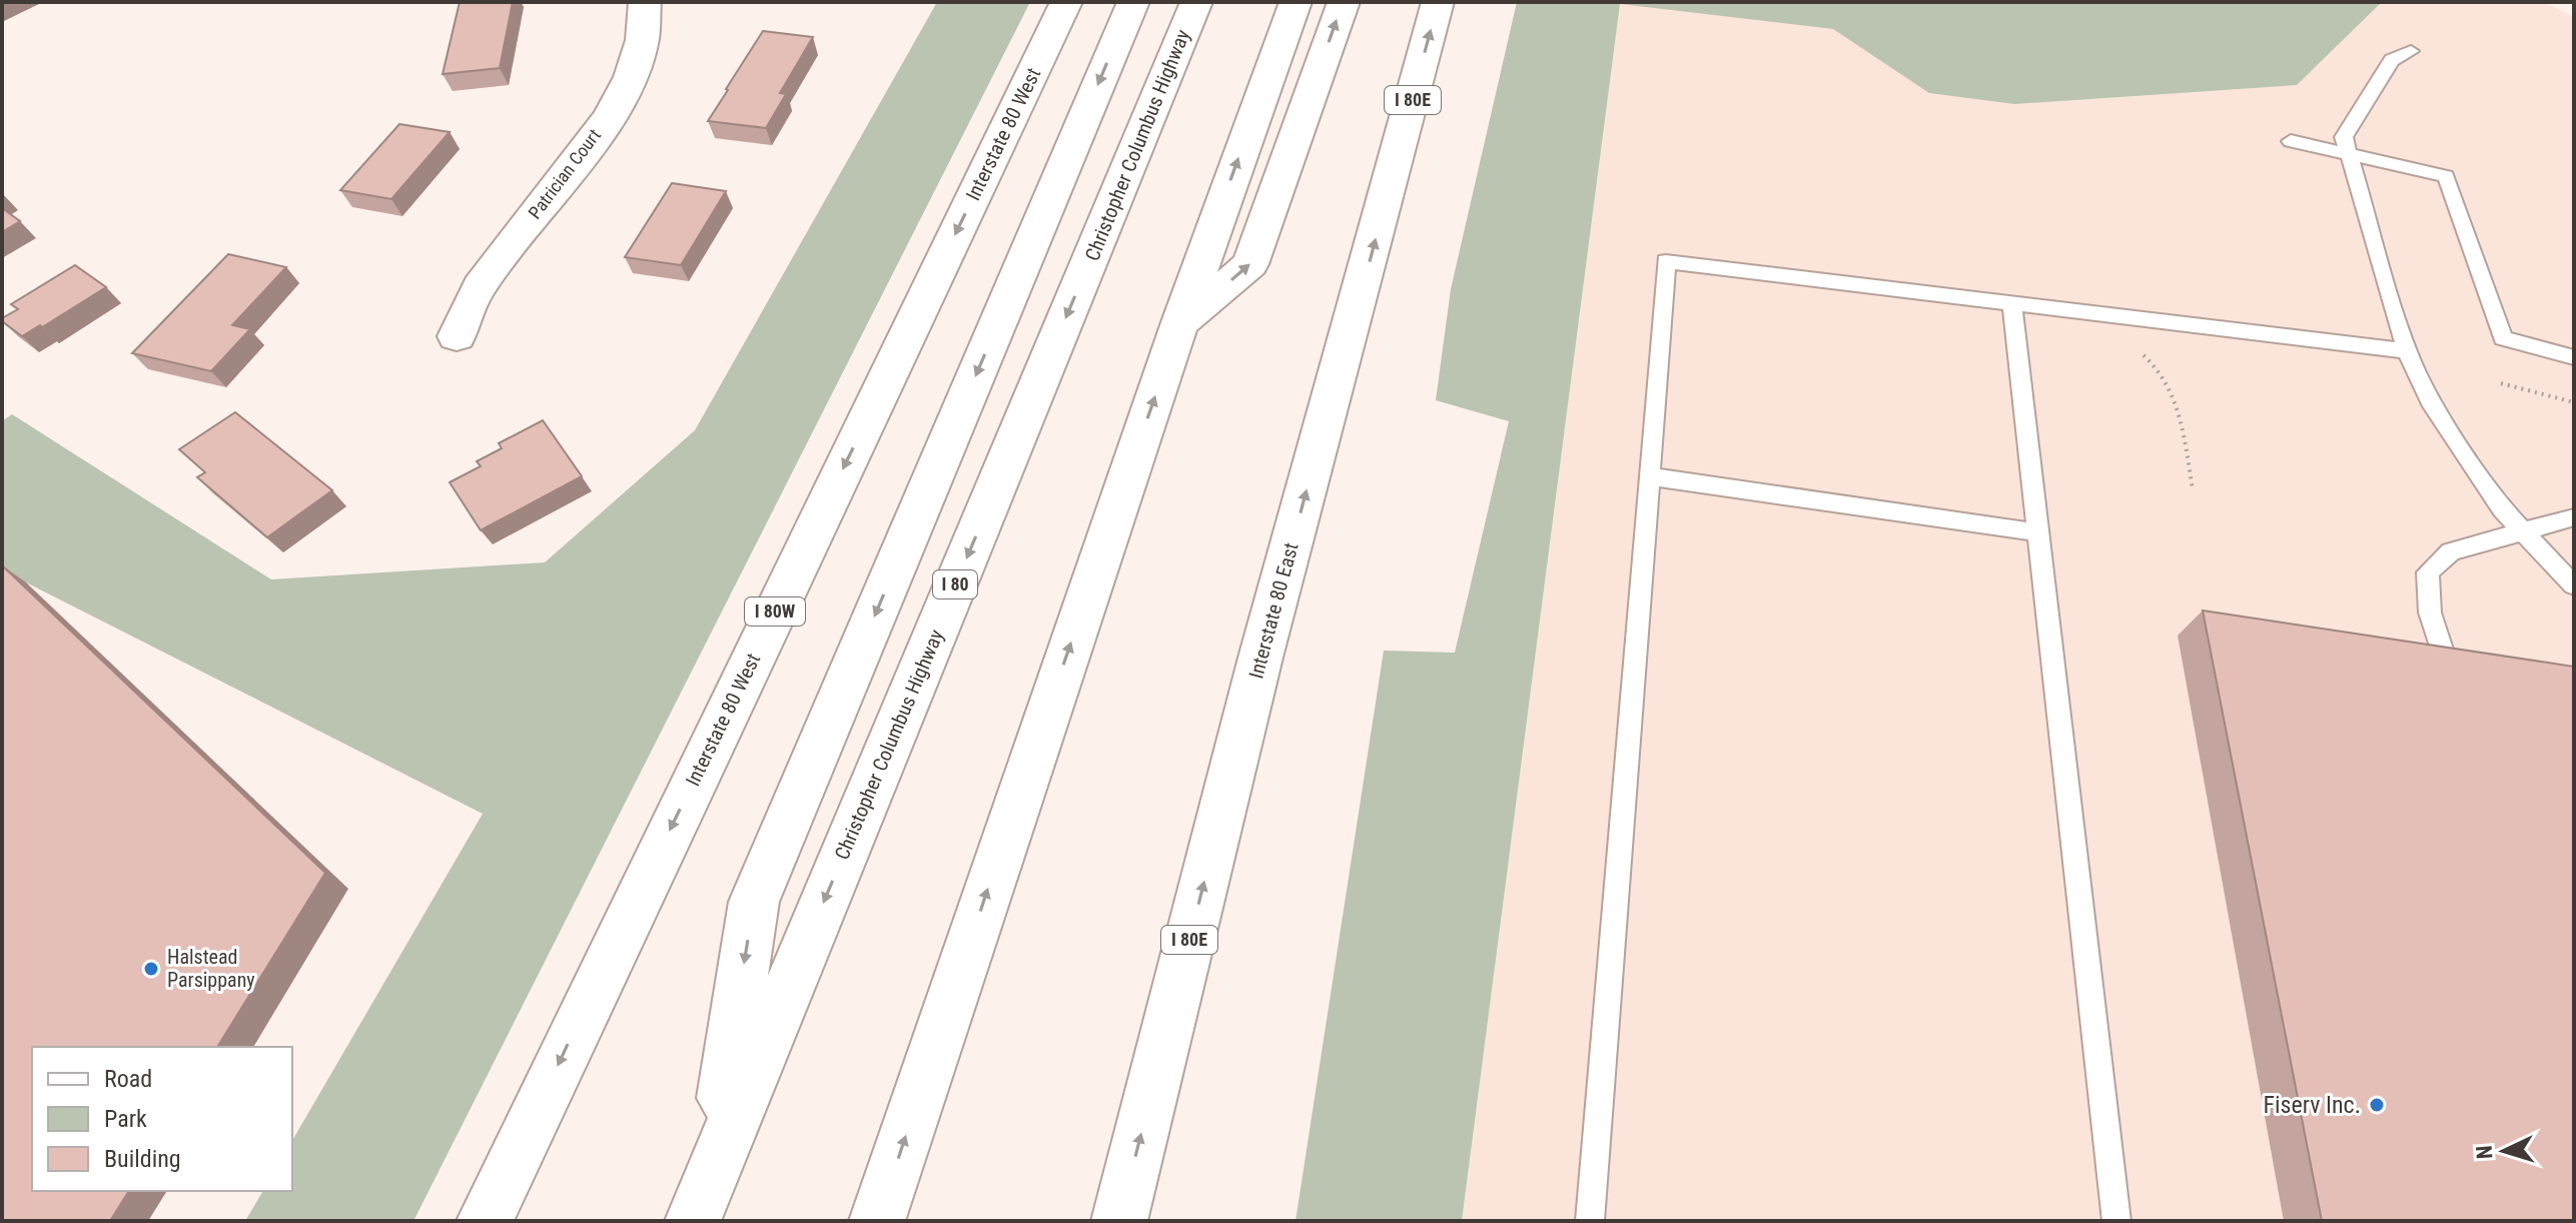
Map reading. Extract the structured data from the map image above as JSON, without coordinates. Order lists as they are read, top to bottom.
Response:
{
  "streets": {
    "main road": [
      "I 80E",
      "Interstate 80 West",
      "Christopher Columbus Highway",
      "Patrician Court",
      "I 80",
      "Interstate 80 East",
      "I 80W"
    ]
  },
  "places": ["Halstead Parsippany", "Fiserv Inc."],
  "legend": ["Road", "Park", "Building"],
  "north": "left"
}
